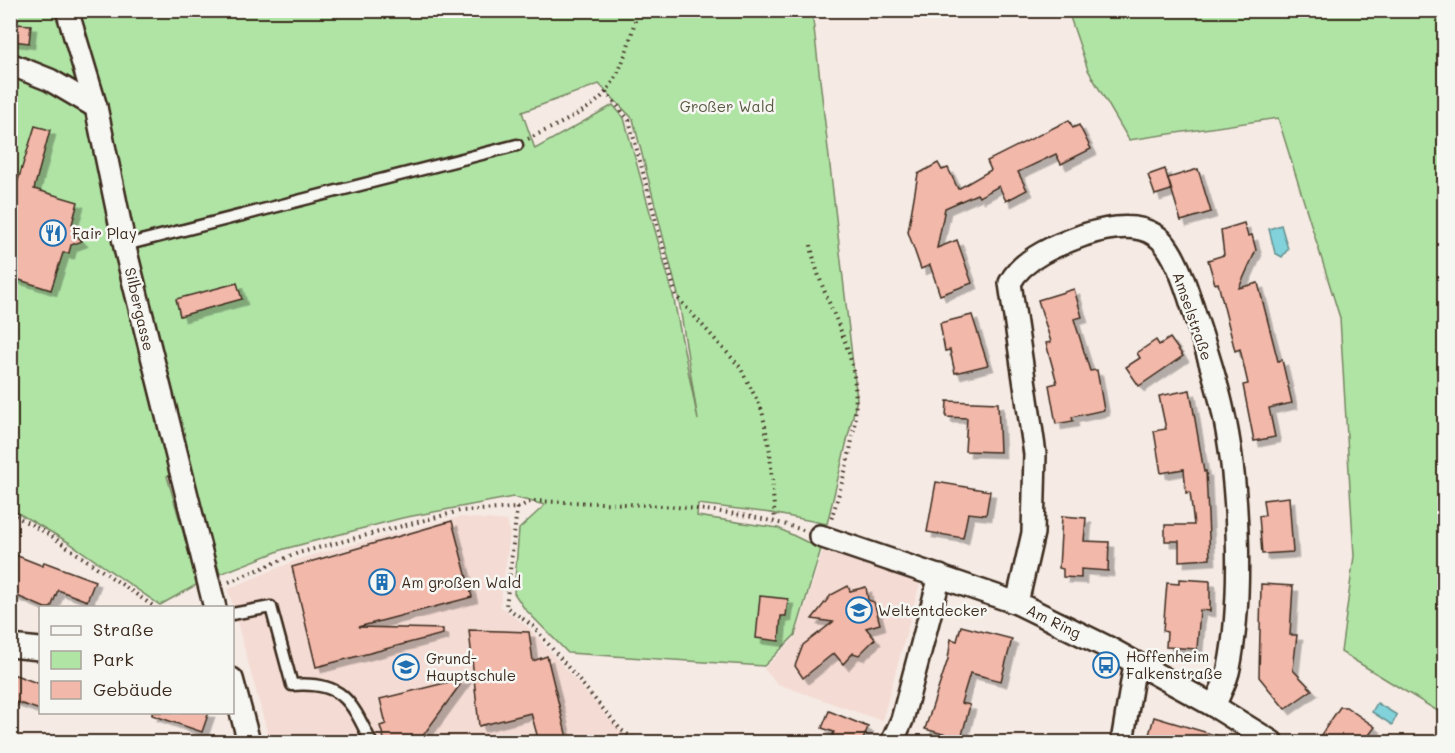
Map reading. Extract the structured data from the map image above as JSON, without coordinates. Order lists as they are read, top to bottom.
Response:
{
  "streets": {
    "street": ["Silbergasse", "Amselstraße", "Am Ring"]
  },
  "crossings": [
    ["Amselstraße", "Am Ring"]
  ],
  "parks": ["Großer Wald"],
  "places": {
    "restaurant": ["Fair Play"],
    "building": ["Am großen Wald"],
    "school or university": ["Weltentdecker", "Grund- Hauptschule"],
    "bus stop": ["Hoffenheim Falkenstraße"]
  },
  "legend": ["Straße", "Park", "Gebäude"]
}
